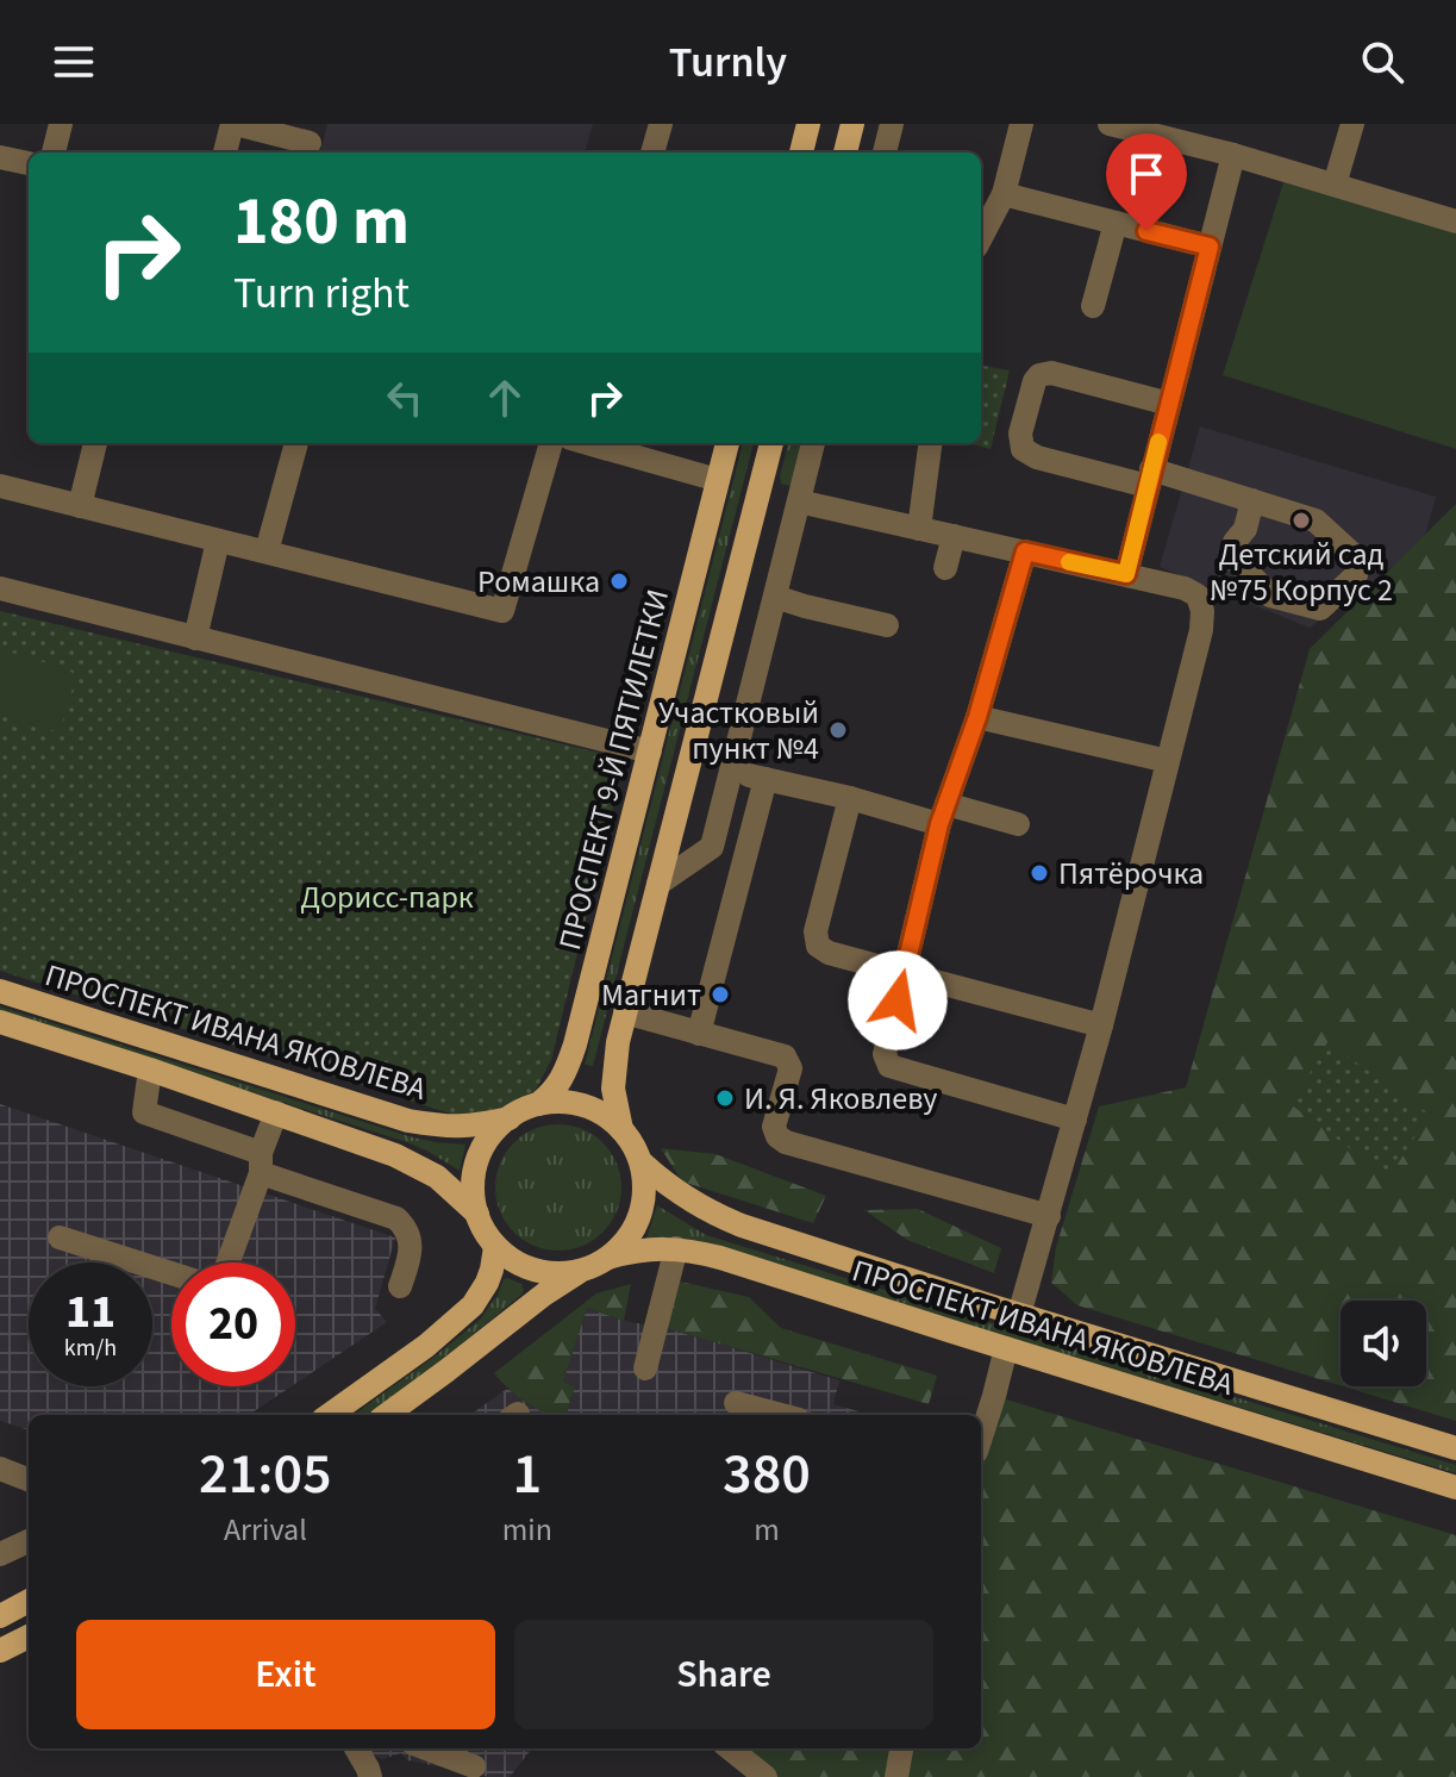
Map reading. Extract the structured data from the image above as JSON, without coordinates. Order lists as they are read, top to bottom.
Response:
{
  "streets": {
    "main road": ["ПРОСПЕКТ 9-Й ПЯТИЛЕТКИ", "ПРОСПЕКТ ИВАНА ЯКОВЛЕВА"]
  },
  "crossings": [
    ["ПРОСПЕКТ 9-Й ПЯТИЛЕТКИ", "ПРОСПЕКТ ИВАНА ЯКОВЛЕВА"]
  ],
  "parks": ["Дорисс-парк"],
  "places": [
    "Детский сад №75 Корпус 2",
    "Ромашка",
    "Участковый пункт №4",
    "Пятёрочка",
    "Магнит",
    "И. Я. Яковлеву"
  ],
  "page": {
    "header": "Turnly",
    "turn": ["180 m", "Turn right"],
    "speed": "11 km/h",
    "limit": "20",
    "eta": [
      "21:05",
      "Arrival",
      "1",
      "min",
      "380",
      "m"
    ],
    "buttons": ["Exit", "Share"]
  }
}
